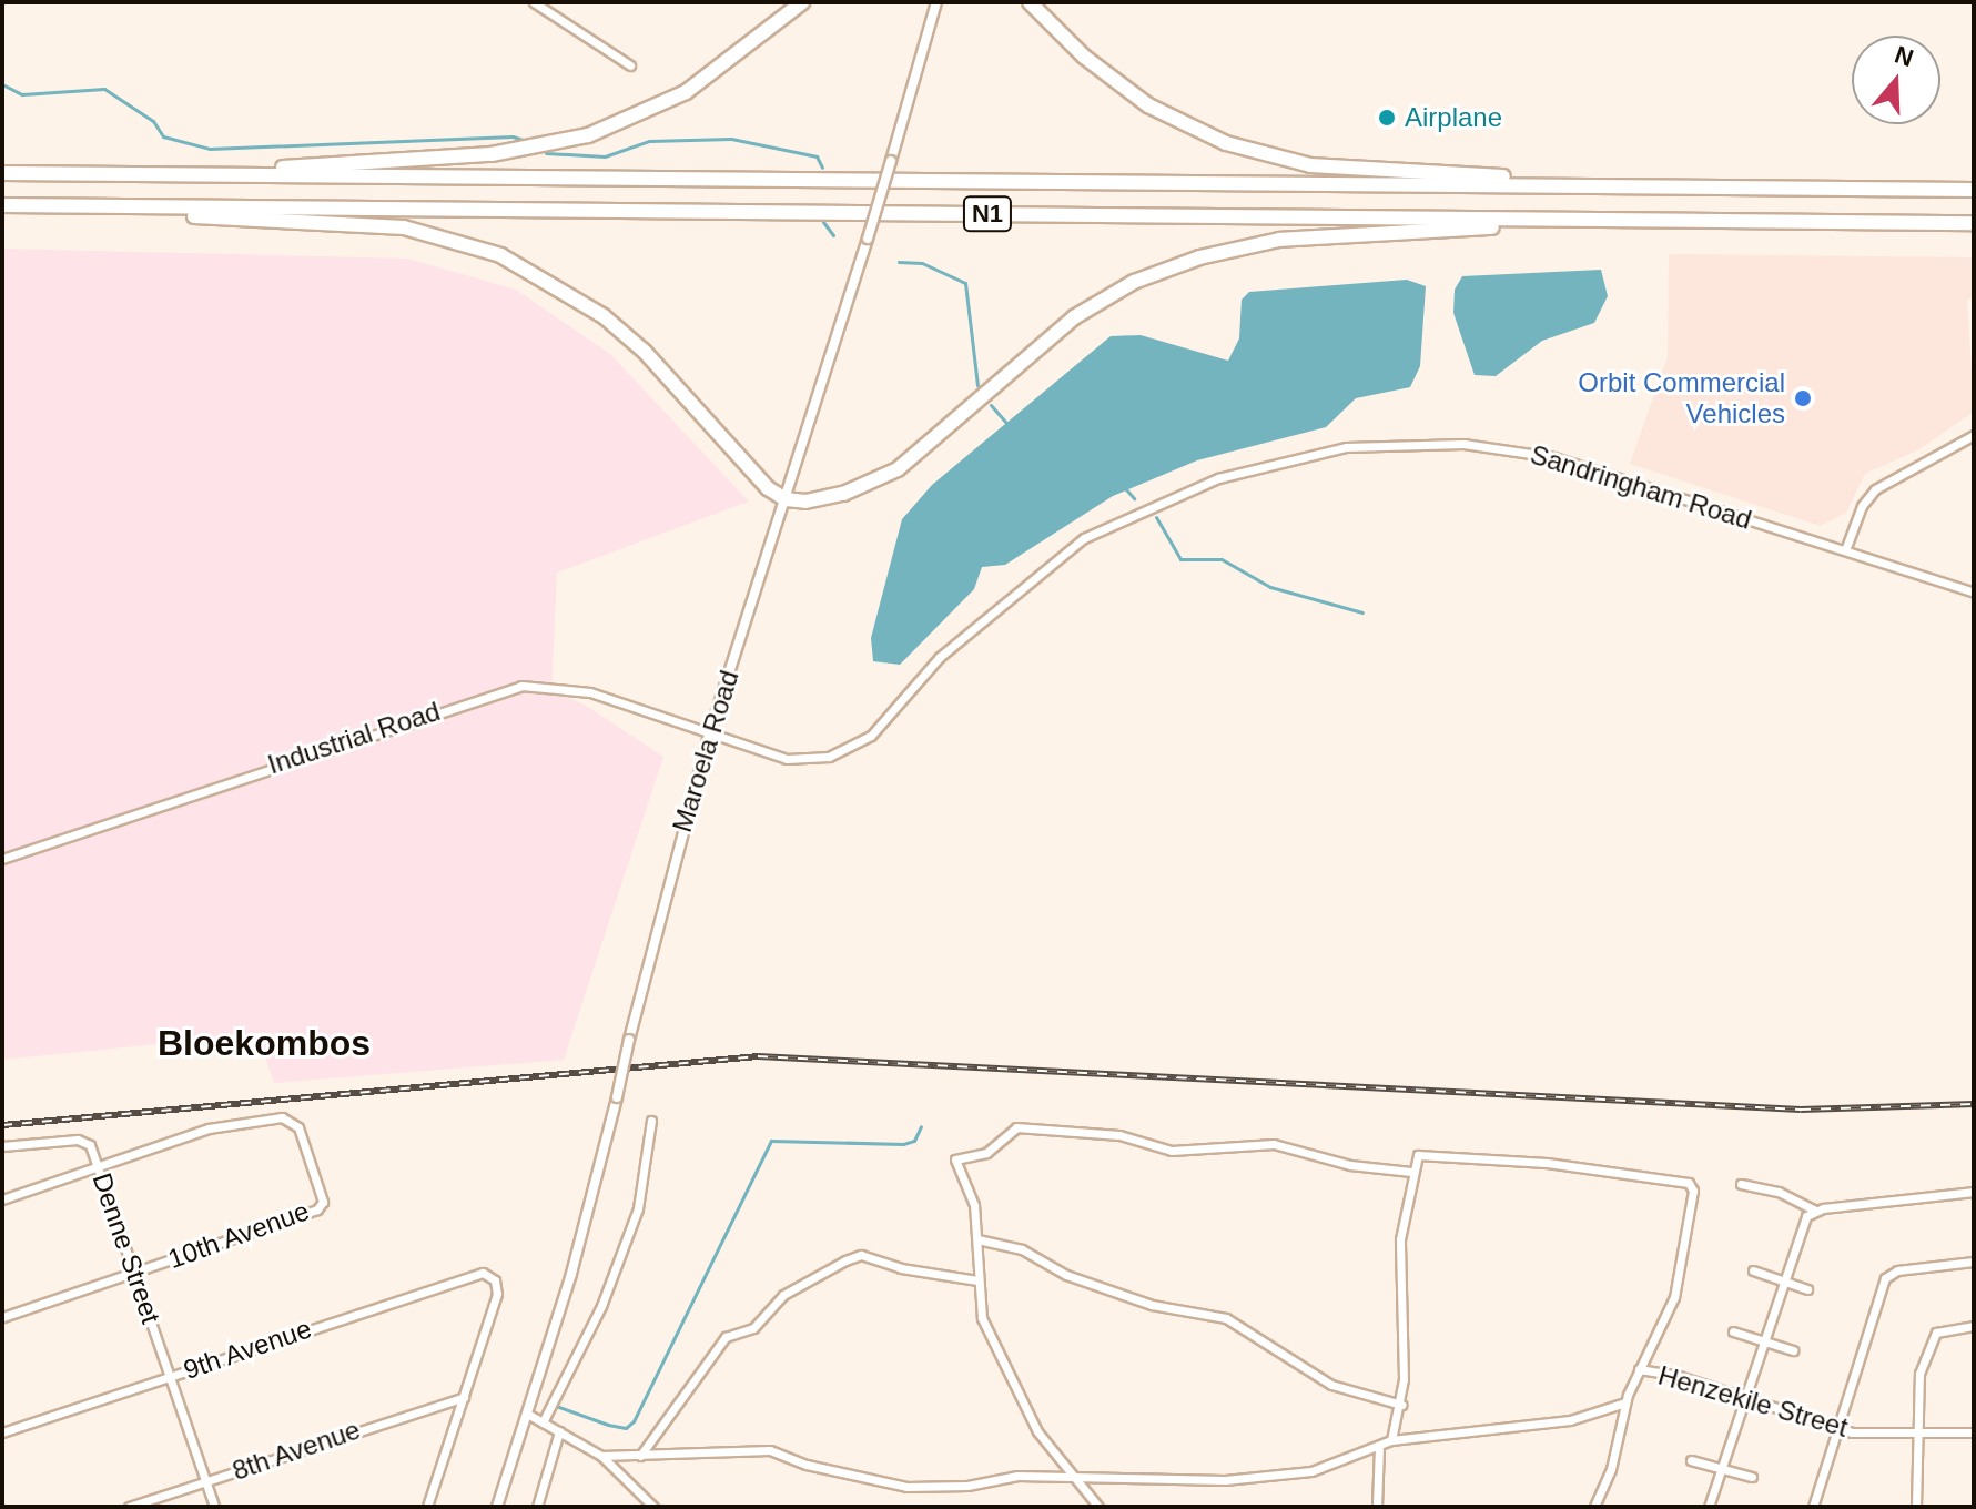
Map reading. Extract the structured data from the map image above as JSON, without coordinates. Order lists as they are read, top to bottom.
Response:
{
  "streets": {
    "highway": ["N1"],
    "street": [
      "Sandringham Road",
      "Industrial Road",
      "Maroela Road",
      "10th Avenue",
      "Denne Street",
      "9th Avenue",
      "Henzekile Street",
      "8th Avenue"
    ]
  },
  "crossings": [
    ["Sandringham Road", "Industrial Road"],
    ["Sandringham Road", "Maroela Road"],
    ["Industrial Road", "Maroela Road"],
    ["10th Avenue", "Denne Street"],
    ["Denne Street", "9th Avenue"],
    ["Denne Street", "8th Avenue"],
    ["9th Avenue", "8th Avenue"]
  ],
  "districts": ["Bloekombos"],
  "places": ["Airplane", "Orbit Commercial Vehicles"],
  "north": "top"
}
